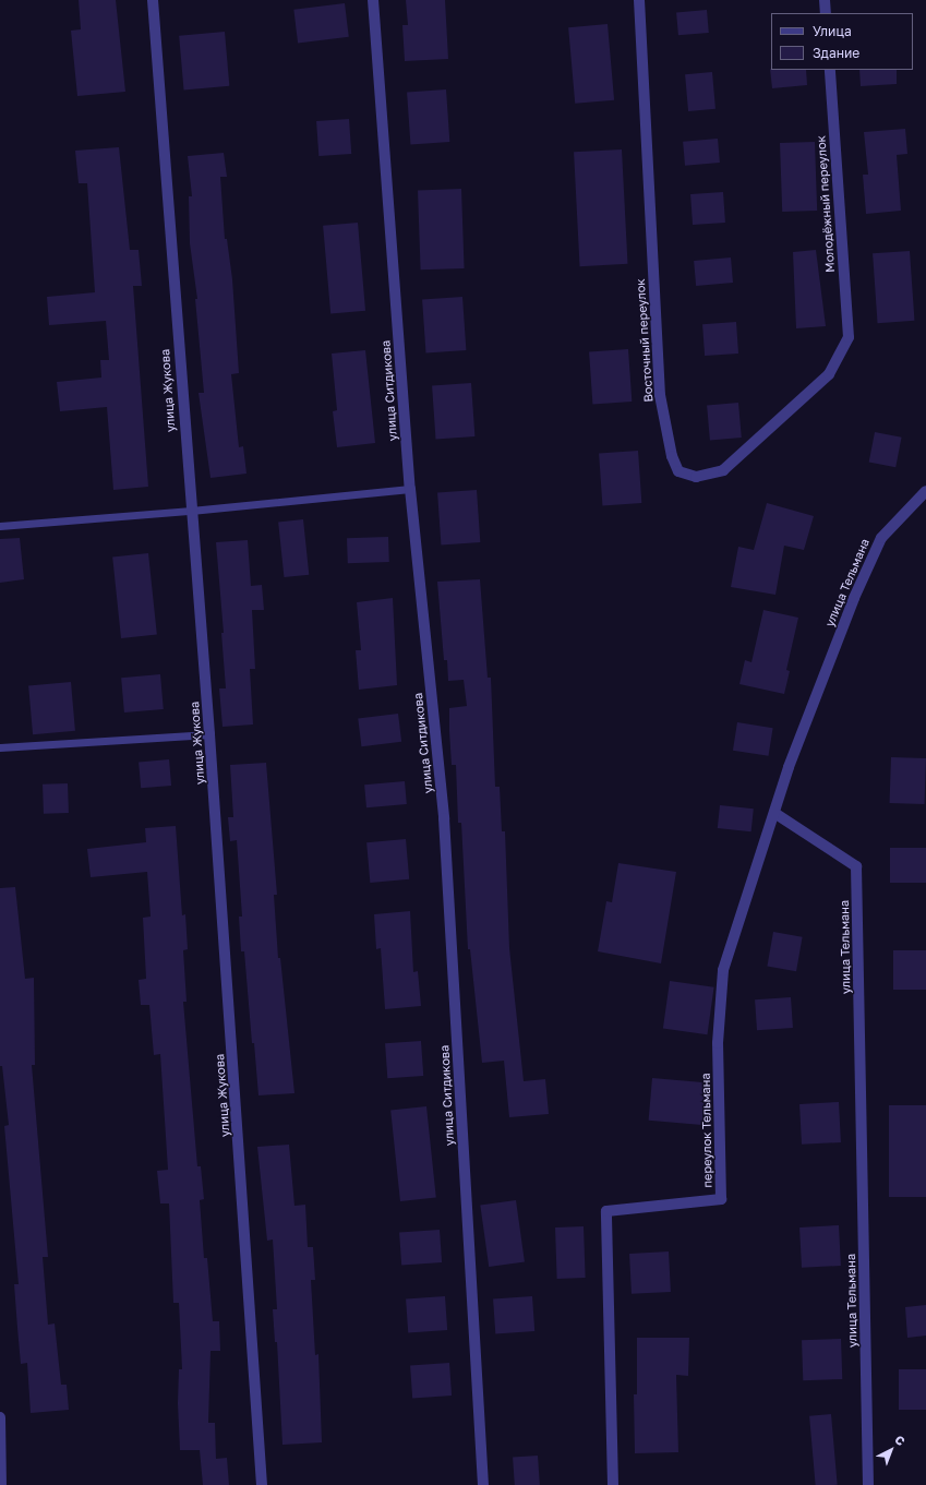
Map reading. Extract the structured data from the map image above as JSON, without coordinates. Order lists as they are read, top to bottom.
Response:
{
  "streets": {
    "street": [
      "Молодёжный переулок",
      "Восточный переулок",
      "улица Жукова",
      "улица Ситдикова",
      "улица Тельмана",
      "переулок Тельмана"
    ]
  },
  "crossings": [
    ["Молодёжный переулок", "Восточный переулок"],
    ["улица Тельмана", "переулок Тельмана"]
  ],
  "legend": ["Улица", "Здание"],
  "north": "top right"
}
